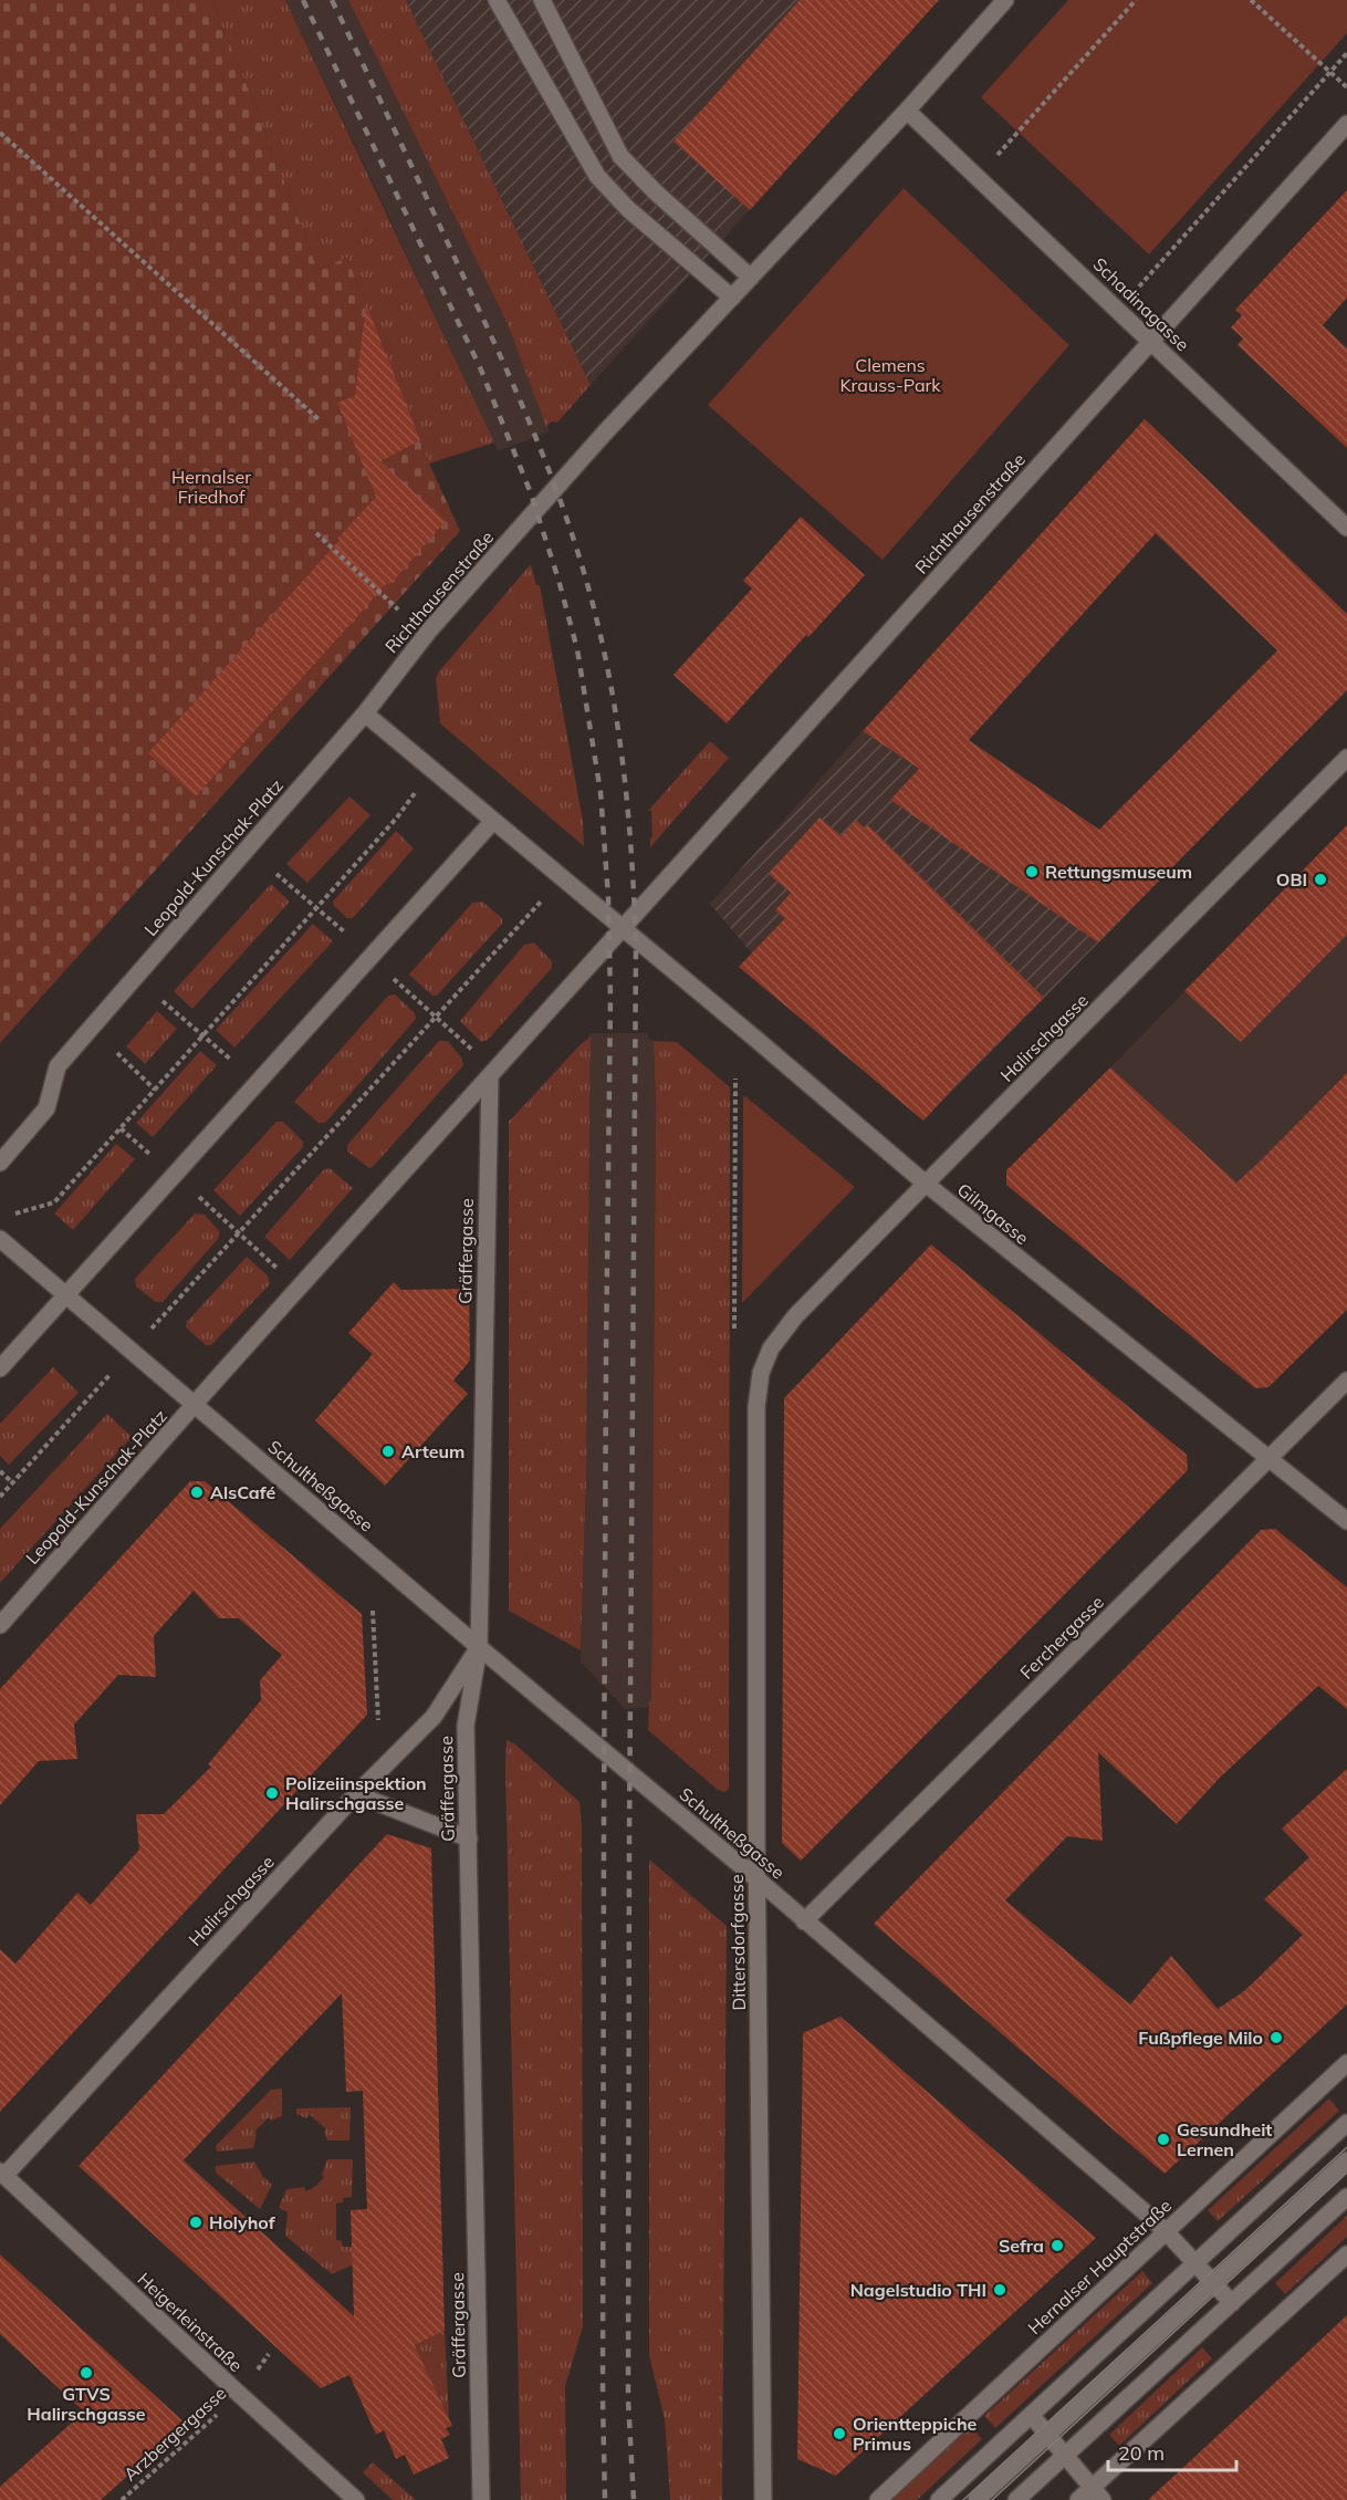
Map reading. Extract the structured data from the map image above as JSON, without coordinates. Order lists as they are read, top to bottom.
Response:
{
  "streets": {
    "street": [
      "Schadinagasse",
      "Richthausenstraße",
      "Leopold-Kunschak-Platz",
      "Halirschgasse",
      "Gilmgasse",
      "Gräffergasse",
      "Schultheßgasse",
      "Ferchergasse",
      "Dittersdorfgasse",
      "Hernalser Hauptstraße",
      "Heigerleinstraße"
    ],
    "path": ["Arzbergergasse"]
  },
  "crossings": [
    ["Schadinagasse", "Richthausenstraße"],
    ["Richthausenstraße", "Leopold-Kunschak-Platz"],
    ["Richthausenstraße", "Gilmgasse"],
    ["Leopold-Kunschak-Platz", "Gilmgasse"],
    ["Leopold-Kunschak-Platz", "Gräffergasse"],
    ["Leopold-Kunschak-Platz", "Schultheßgasse"],
    ["Halirschgasse", "Gilmgasse"],
    ["Halirschgasse", "Gräffergasse"],
    ["Halirschgasse", "Schultheßgasse"],
    ["Halirschgasse", "Dittersdorfgasse"],
    ["Halirschgasse", "Heigerleinstraße"],
    ["Gilmgasse", "Ferchergasse"],
    ["Gräffergasse", "Schultheßgasse"],
    ["Schultheßgasse", "Ferchergasse"],
    ["Schultheßgasse", "Dittersdorfgasse"],
    ["Schultheßgasse", "Hernalser Hauptstraße"],
    ["Heigerleinstraße", "Arzbergergasse"]
  ],
  "parks": ["Clemens Krauss-Park", "Hernalser Friedhof"],
  "places": [
    "Rettungsmuseum",
    "OBI",
    "Arteum",
    "AlsCafé",
    "Polizeiinspektion Halirschgasse",
    "Fußpflege Milo",
    "Gesundheit Lernen",
    "Holyhof",
    "Sefra",
    "Nagelstudio THI",
    "GTVS Halirschgasse",
    "Orientteppiche Primus"
  ],
  "scale_bar": "20 m"
}
